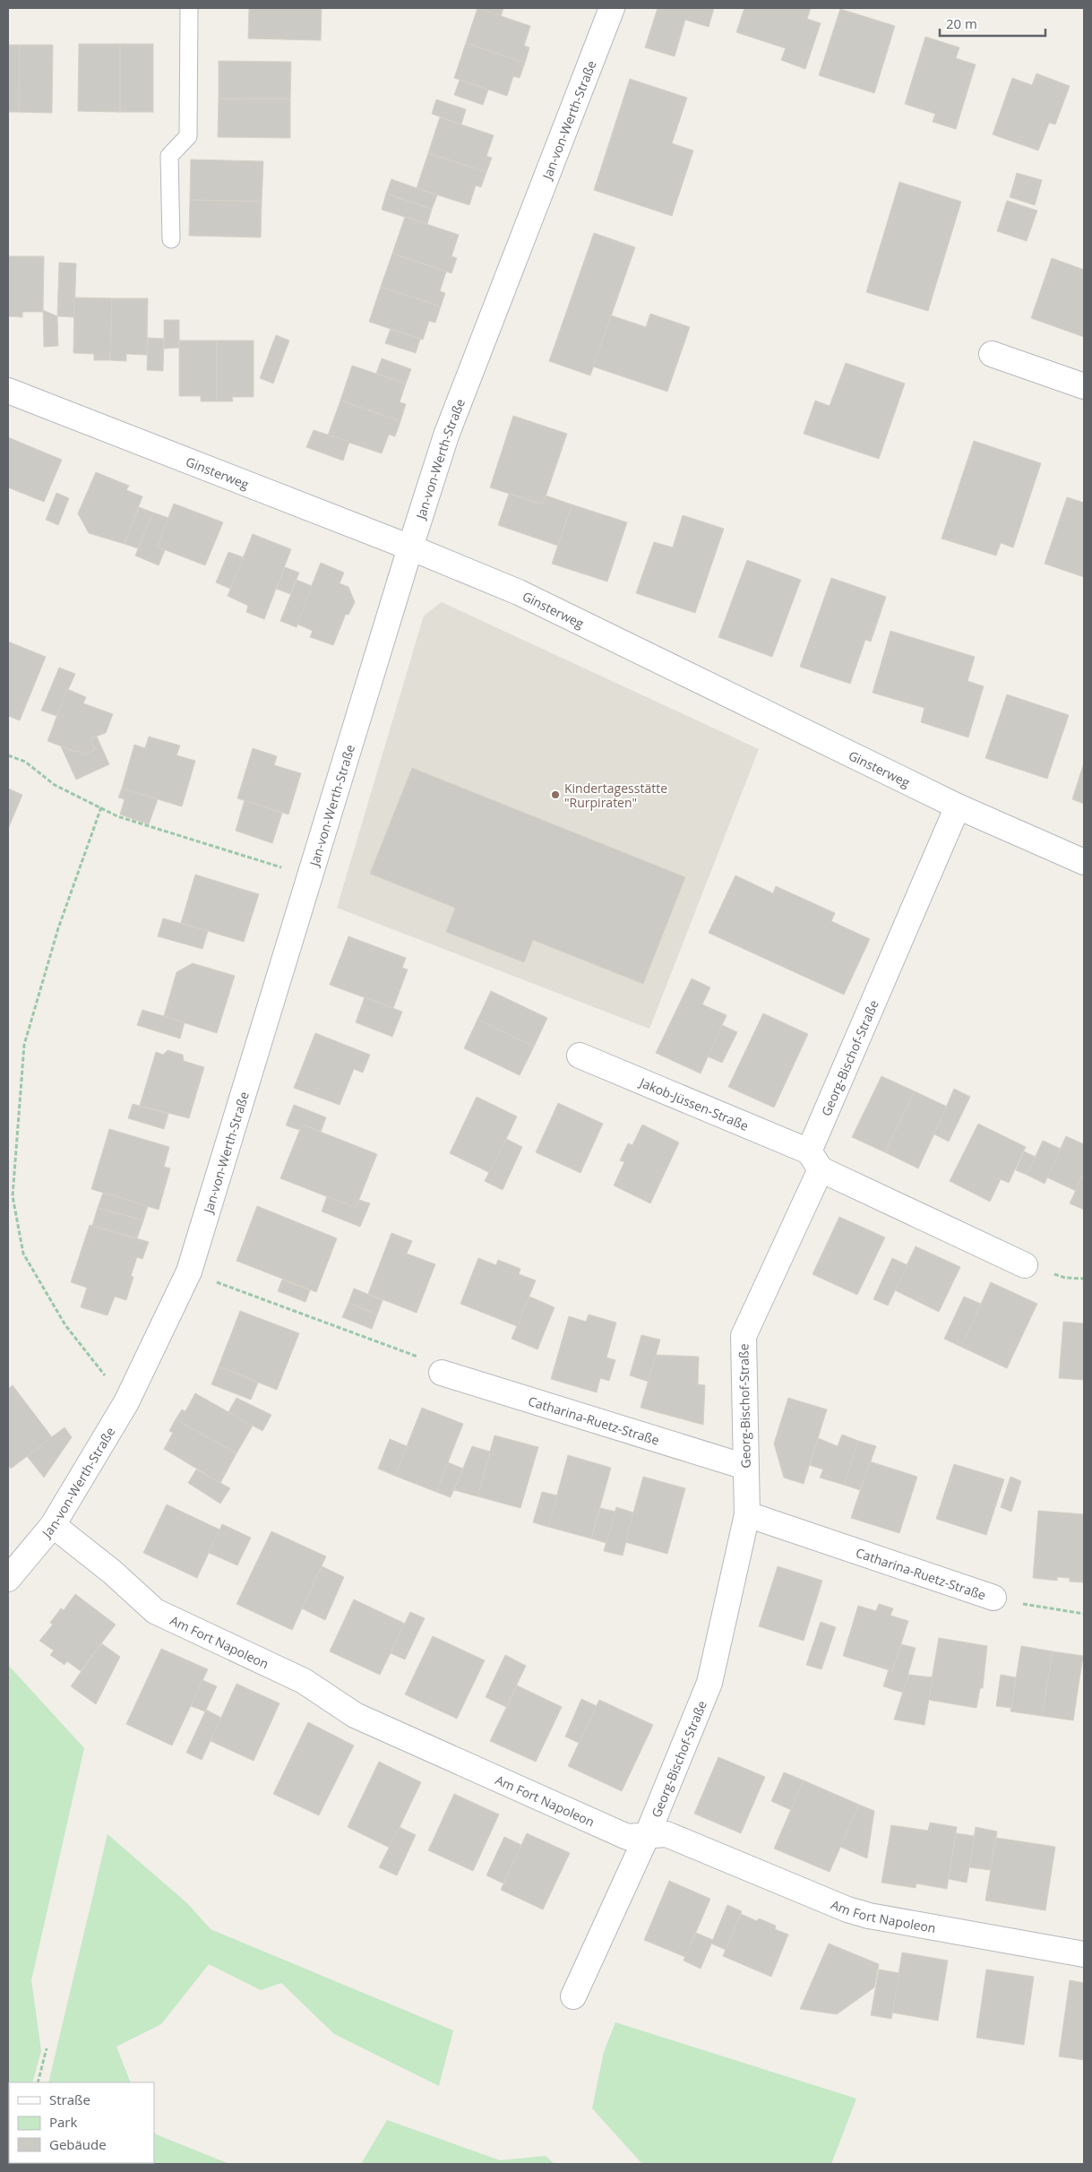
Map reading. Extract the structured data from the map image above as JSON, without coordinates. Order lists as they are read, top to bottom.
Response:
{
  "streets": {
    "street": [
      "Jan-von-Werth-Straße",
      "Ginsterweg",
      "Georg-Bischof-Straße",
      "Jakob-Jüssen-Straße",
      "Catharina-Ruetz-Straße",
      "Am Fort Napoleon"
    ]
  },
  "crossings": [
    ["Jan-von-Werth-Straße", "Ginsterweg"],
    ["Jan-von-Werth-Straße", "Am Fort Napoleon"],
    ["Ginsterweg", "Georg-Bischof-Straße"],
    ["Georg-Bischof-Straße", "Jakob-Jüssen-Straße"],
    ["Georg-Bischof-Straße", "Catharina-Ruetz-Straße"],
    ["Georg-Bischof-Straße", "Am Fort Napoleon"]
  ],
  "places": ["Kindertagesstätte \"Rurpiraten\""],
  "legend": ["Straße", "Park", "Gebäude"],
  "scale_bar": "20 m"
}
